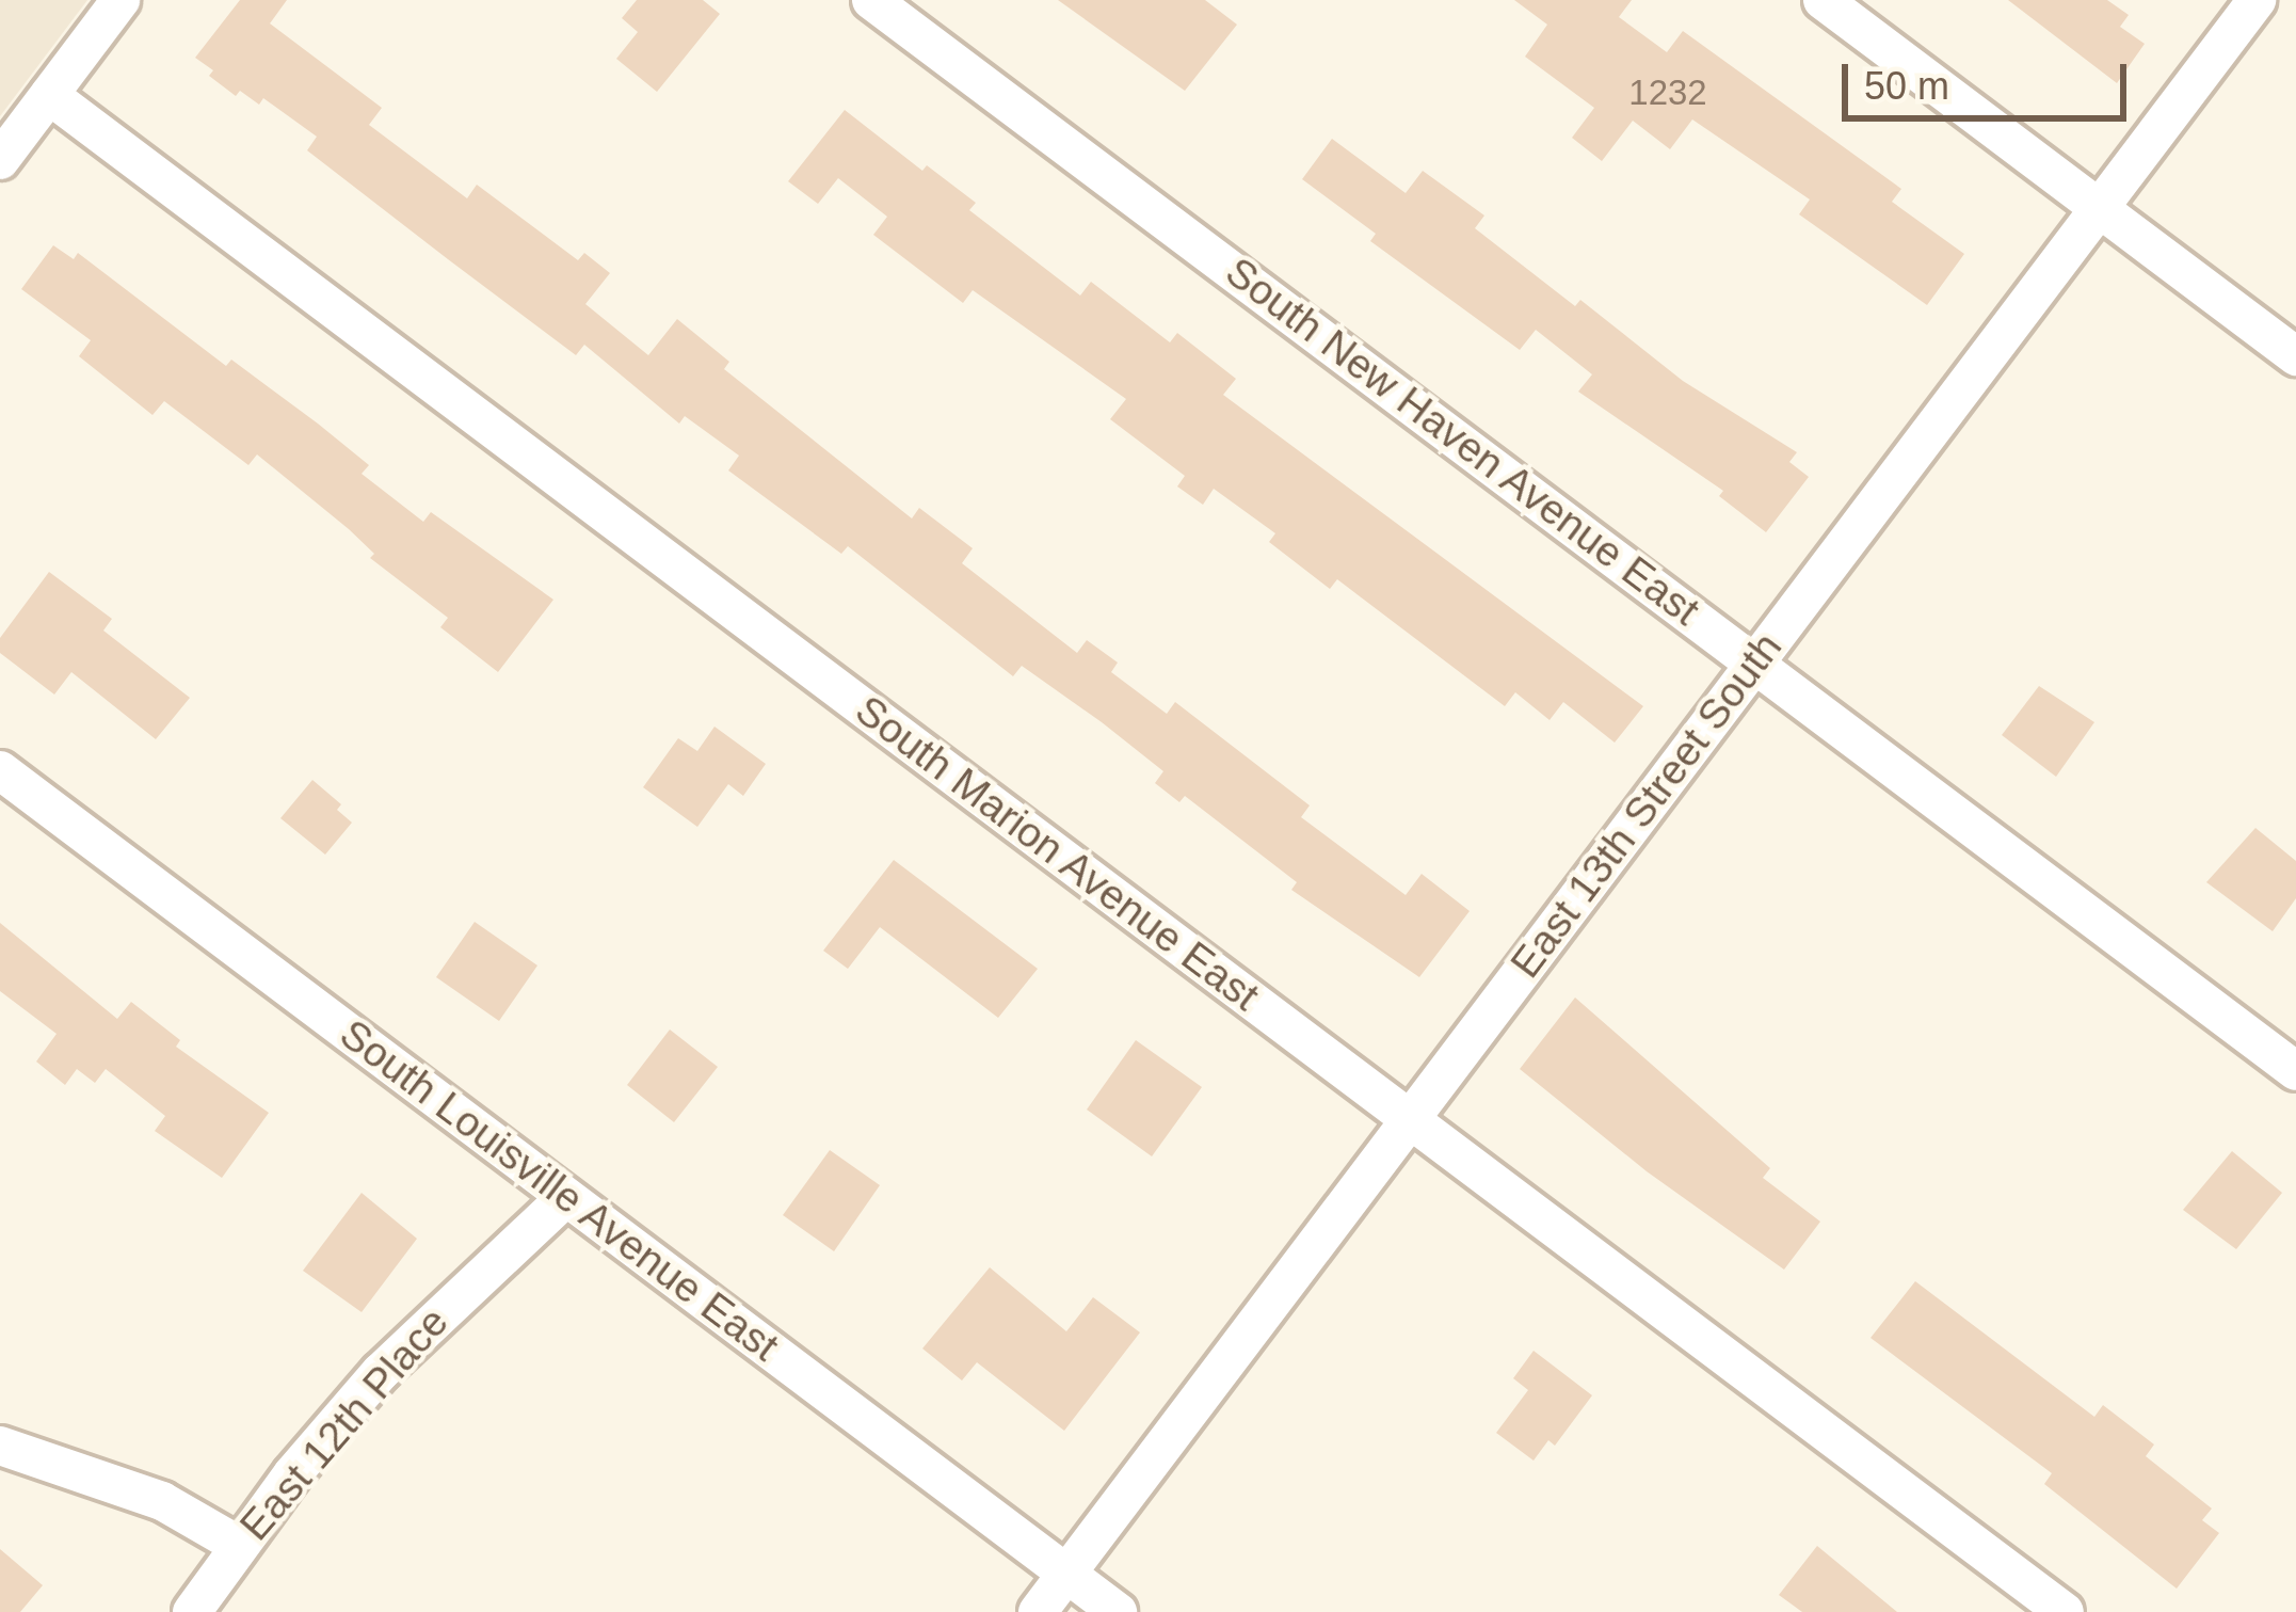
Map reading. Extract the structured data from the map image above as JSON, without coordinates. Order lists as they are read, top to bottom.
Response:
{
  "streets": {
    "street": [
      "South New Haven Avenue East",
      "East 13th Street South",
      "South Marion Avenue East",
      "South Louisville Avenue East",
      "East 12th Place"
    ]
  },
  "crossings": [
    ["South New Haven Avenue East", "East 13th Street South"],
    ["East 13th Street South", "South Marion Avenue East"],
    ["East 13th Street South", "South Louisville Avenue East"],
    ["South Louisville Avenue East", "East 12th Place"]
  ],
  "house_numbers": ["1232"],
  "scale_bar": "50 m"
}
